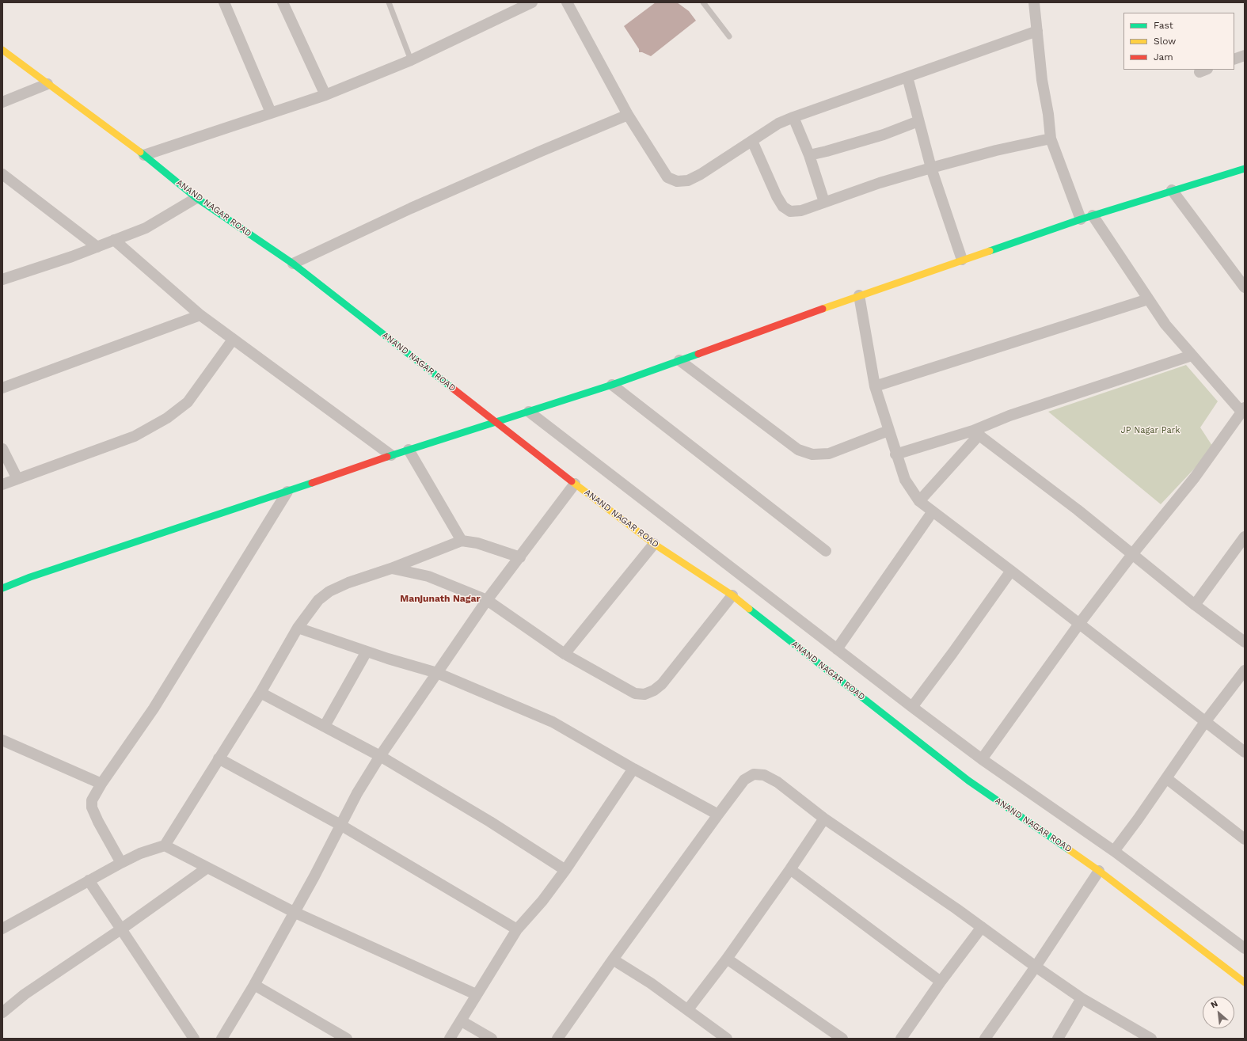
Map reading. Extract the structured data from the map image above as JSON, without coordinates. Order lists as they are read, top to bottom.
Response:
{
  "streets": {
    "street": ["ANAND NAGAR ROAD"]
  },
  "districts": ["Manjunath Nagar"],
  "parks": ["JP Nagar Park"],
  "legend": ["Fast", "Slow", "Jam"],
  "north": "top left"
}
